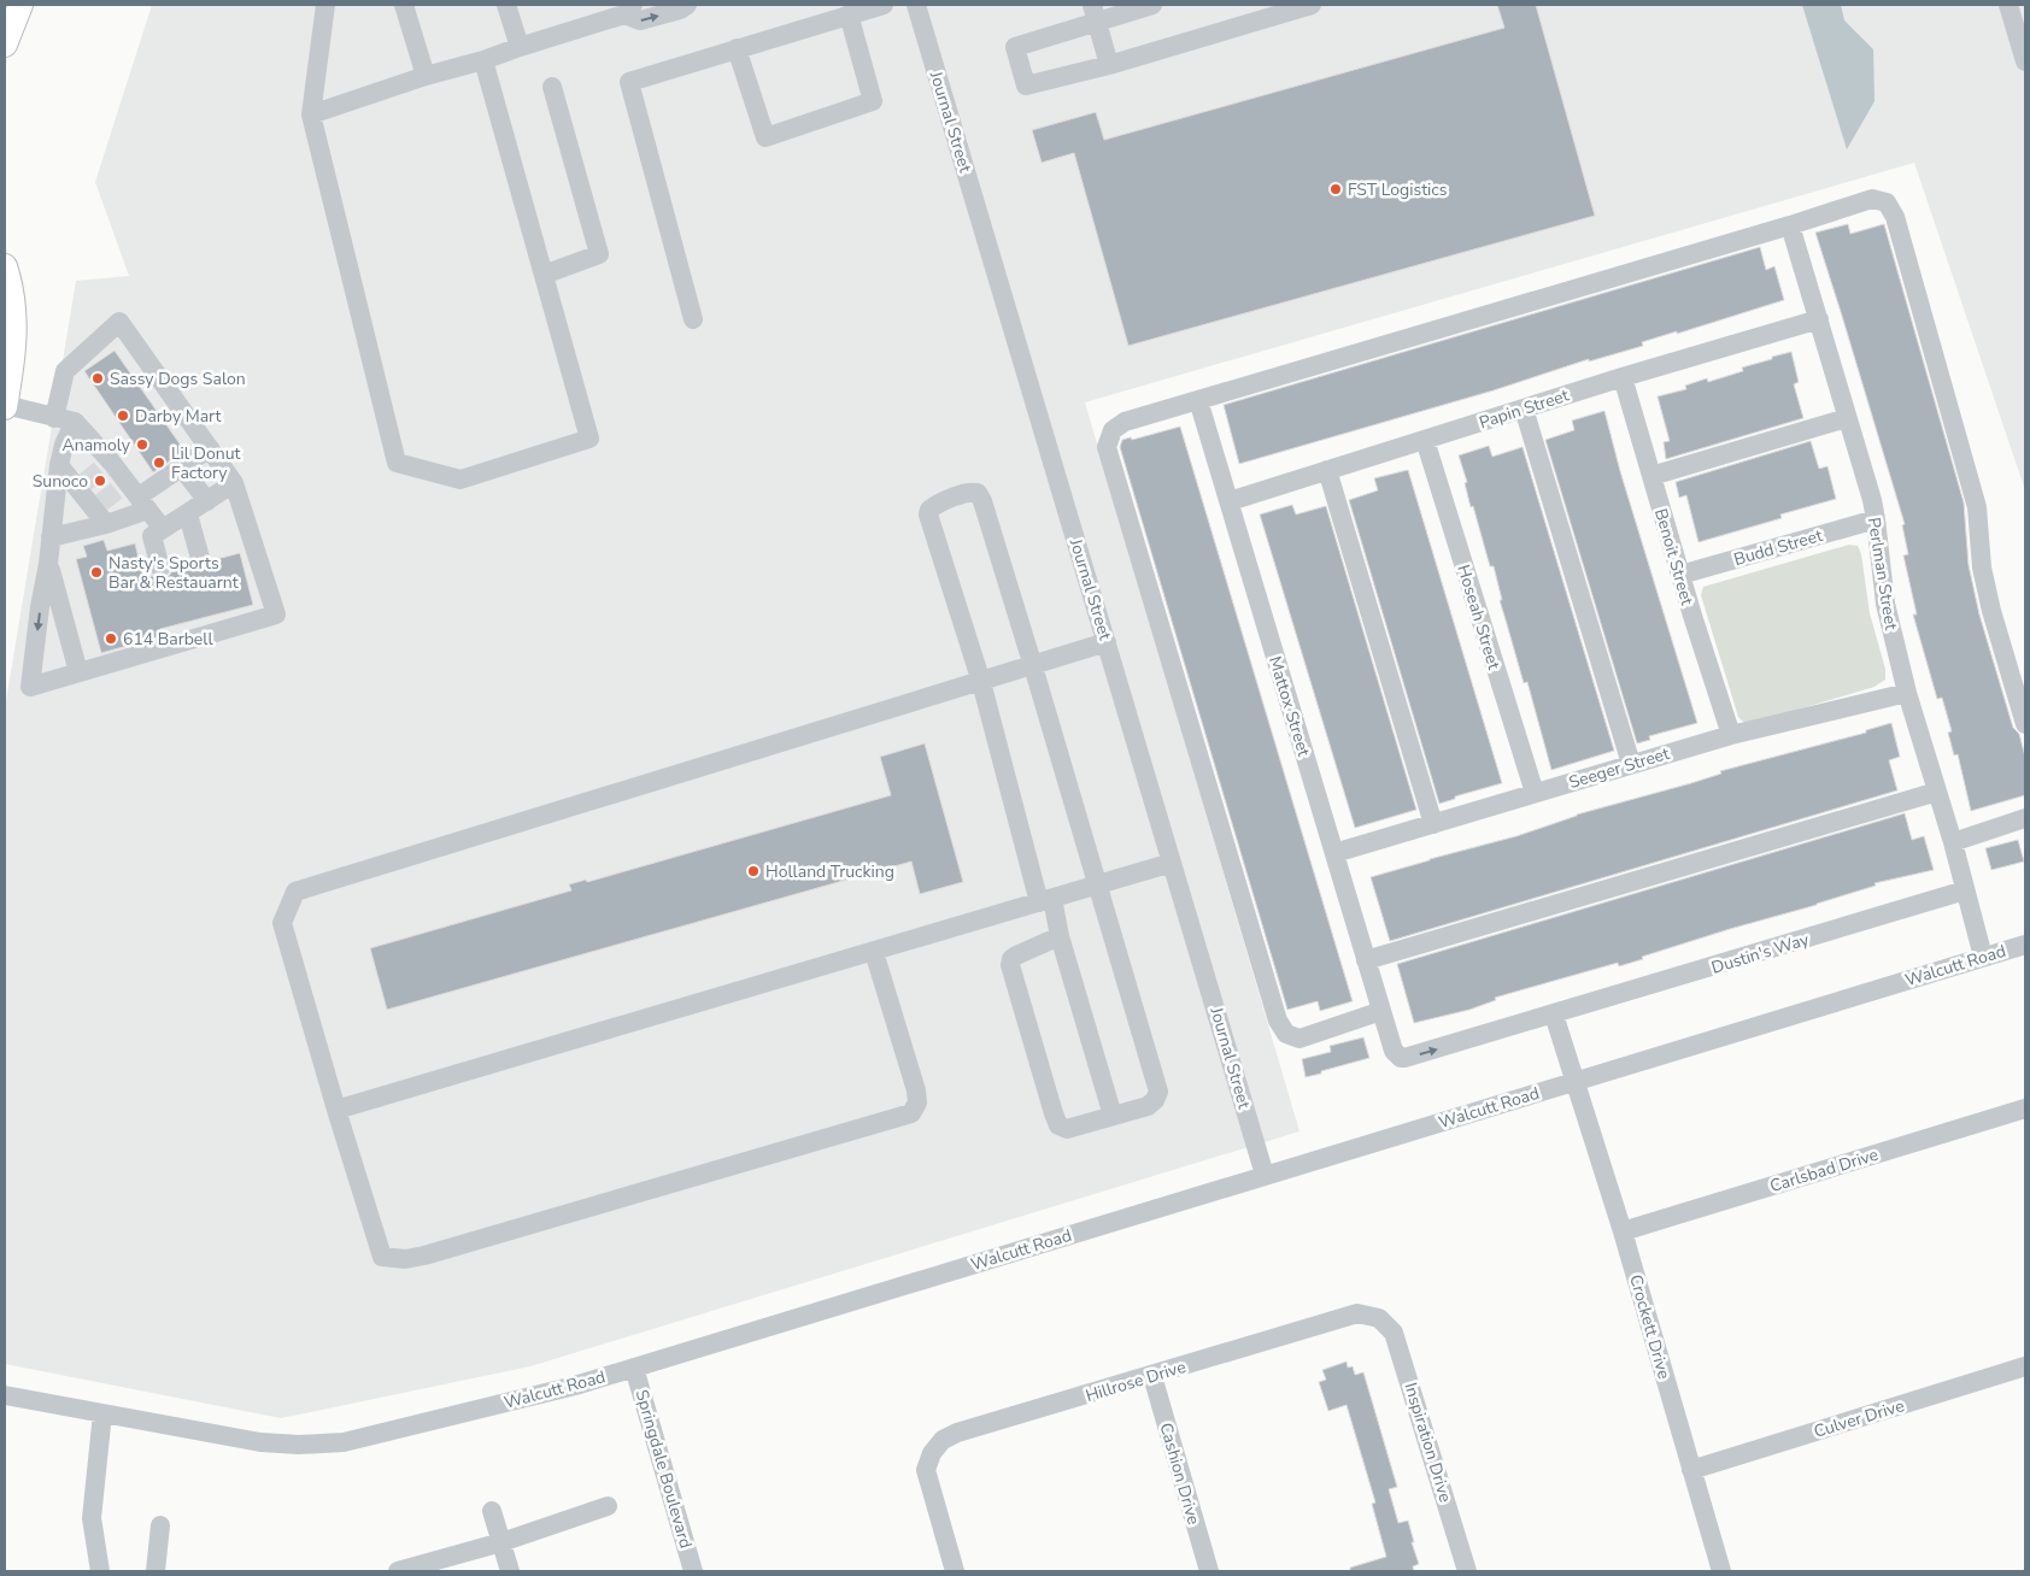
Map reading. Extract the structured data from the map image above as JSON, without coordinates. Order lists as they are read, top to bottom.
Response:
{
  "streets": {
    "street": [
      "Journal Street",
      "Papin Street",
      "Budd Street",
      "Benoit Street",
      "Perlman Street",
      "Hoseah Street",
      "Mattox Street",
      "Seeger Street",
      "Dustin's Way",
      "Walcutt Road",
      "Carlsbad Drive",
      "Crockett Drive",
      "Hillrose Drive",
      "Culver Drive",
      "Inspiration Drive",
      "Springdale Boulevard",
      "Cashion Drive"
    ]
  },
  "crossings": [
    ["Journal Street", "Walcutt Road"],
    ["Papin Street", "Benoit Street"],
    ["Papin Street", "Perlman Street"],
    ["Papin Street", "Hoseah Street"],
    ["Papin Street", "Mattox Street"],
    ["Budd Street", "Benoit Street"],
    ["Budd Street", "Perlman Street"],
    ["Benoit Street", "Seeger Street"],
    ["Perlman Street", "Seeger Street"],
    ["Perlman Street", "Dustin's Way"],
    ["Perlman Street", "Walcutt Road"],
    ["Hoseah Street", "Seeger Street"],
    ["Mattox Street", "Seeger Street"],
    ["Mattox Street", "Dustin's Way"],
    ["Walcutt Road", "Crockett Drive"],
    ["Walcutt Road", "Springdale Boulevard"],
    ["Carlsbad Drive", "Crockett Drive"],
    ["Crockett Drive", "Culver Drive"],
    ["Hillrose Drive", "Inspiration Drive"],
    ["Hillrose Drive", "Cashion Drive"]
  ],
  "places": [
    "FST Logistics",
    "Sassy Dogs Salon",
    "Darby Mart",
    "Anamoly",
    "Lil Donut Factory",
    "Sunoco",
    "Nasty's Sports Bar & Restauarnt",
    "614 Barbell",
    "Holland Trucking"
  ]
}
